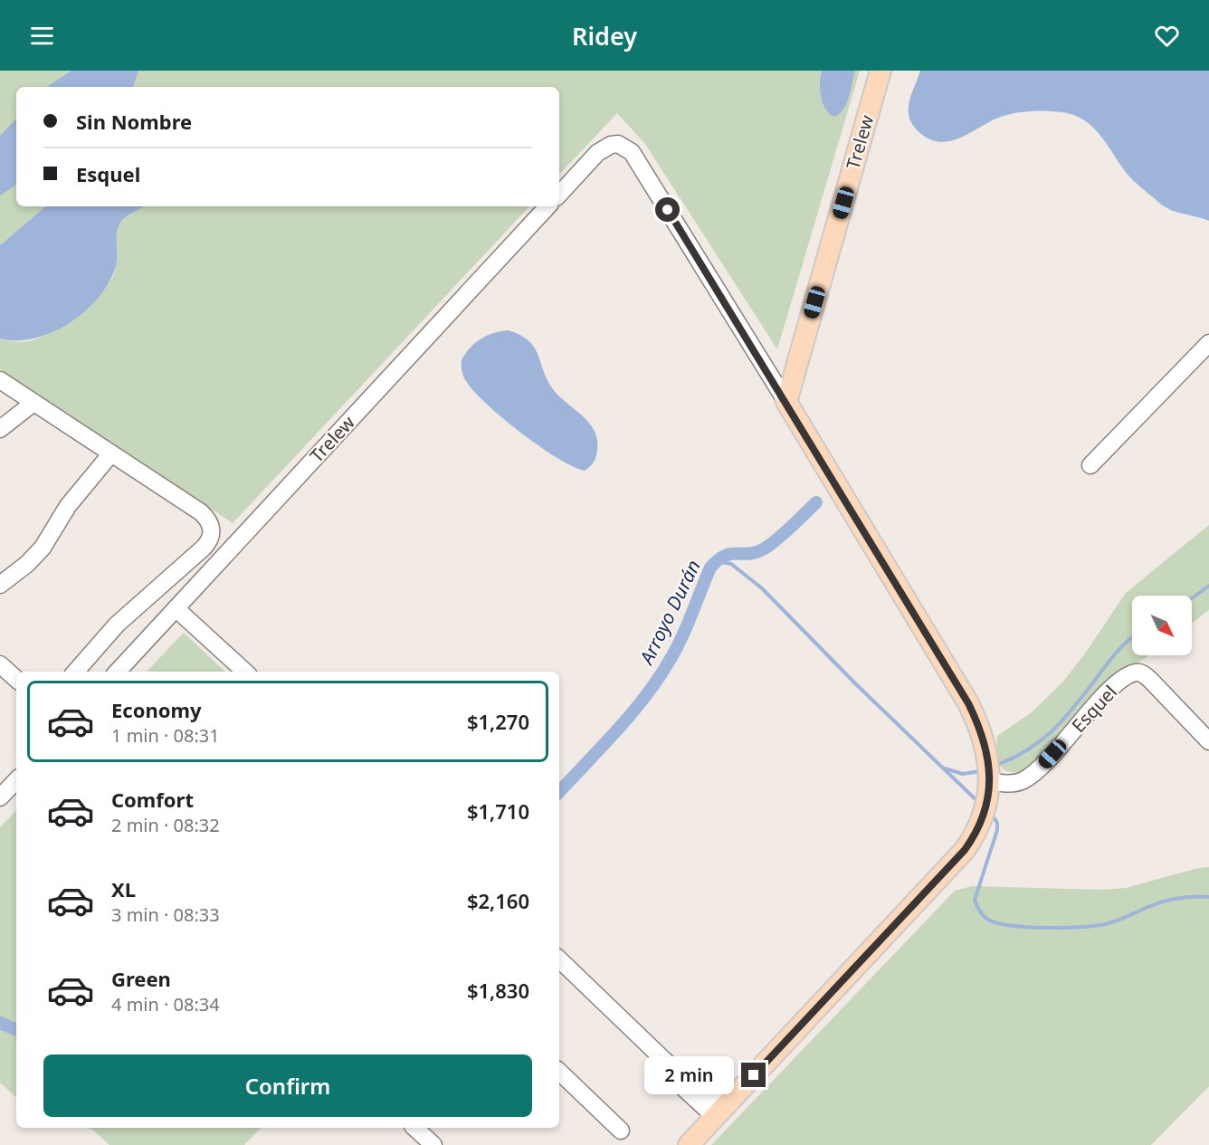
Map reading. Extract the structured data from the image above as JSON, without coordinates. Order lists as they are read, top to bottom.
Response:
{
  "streets": {
    "main road": ["Trelew"],
    "street": ["Esquel"]
  },
  "water": ["Arroyo Durán"],
  "north": "bottom right",
  "page": {
    "header": "Ridey",
    "banner": ["Sin Nombre", "Esquel"],
    "list": [
      {
        "name": "Economy",
        "note": "1 min · 08:31",
        "value": "$1,270"
      },
      {
        "name": "Comfort",
        "note": "2 min · 08:32",
        "value": "$1,710"
      },
      {
        "name": "XL",
        "note": "3 min · 08:33",
        "value": "$2,160"
      },
      {
        "name": "Green",
        "note": "4 min · 08:34",
        "value": "$1,830"
      }
    ],
    "buttons": "Confirm",
    "bubble": "2 min"
  }
}
